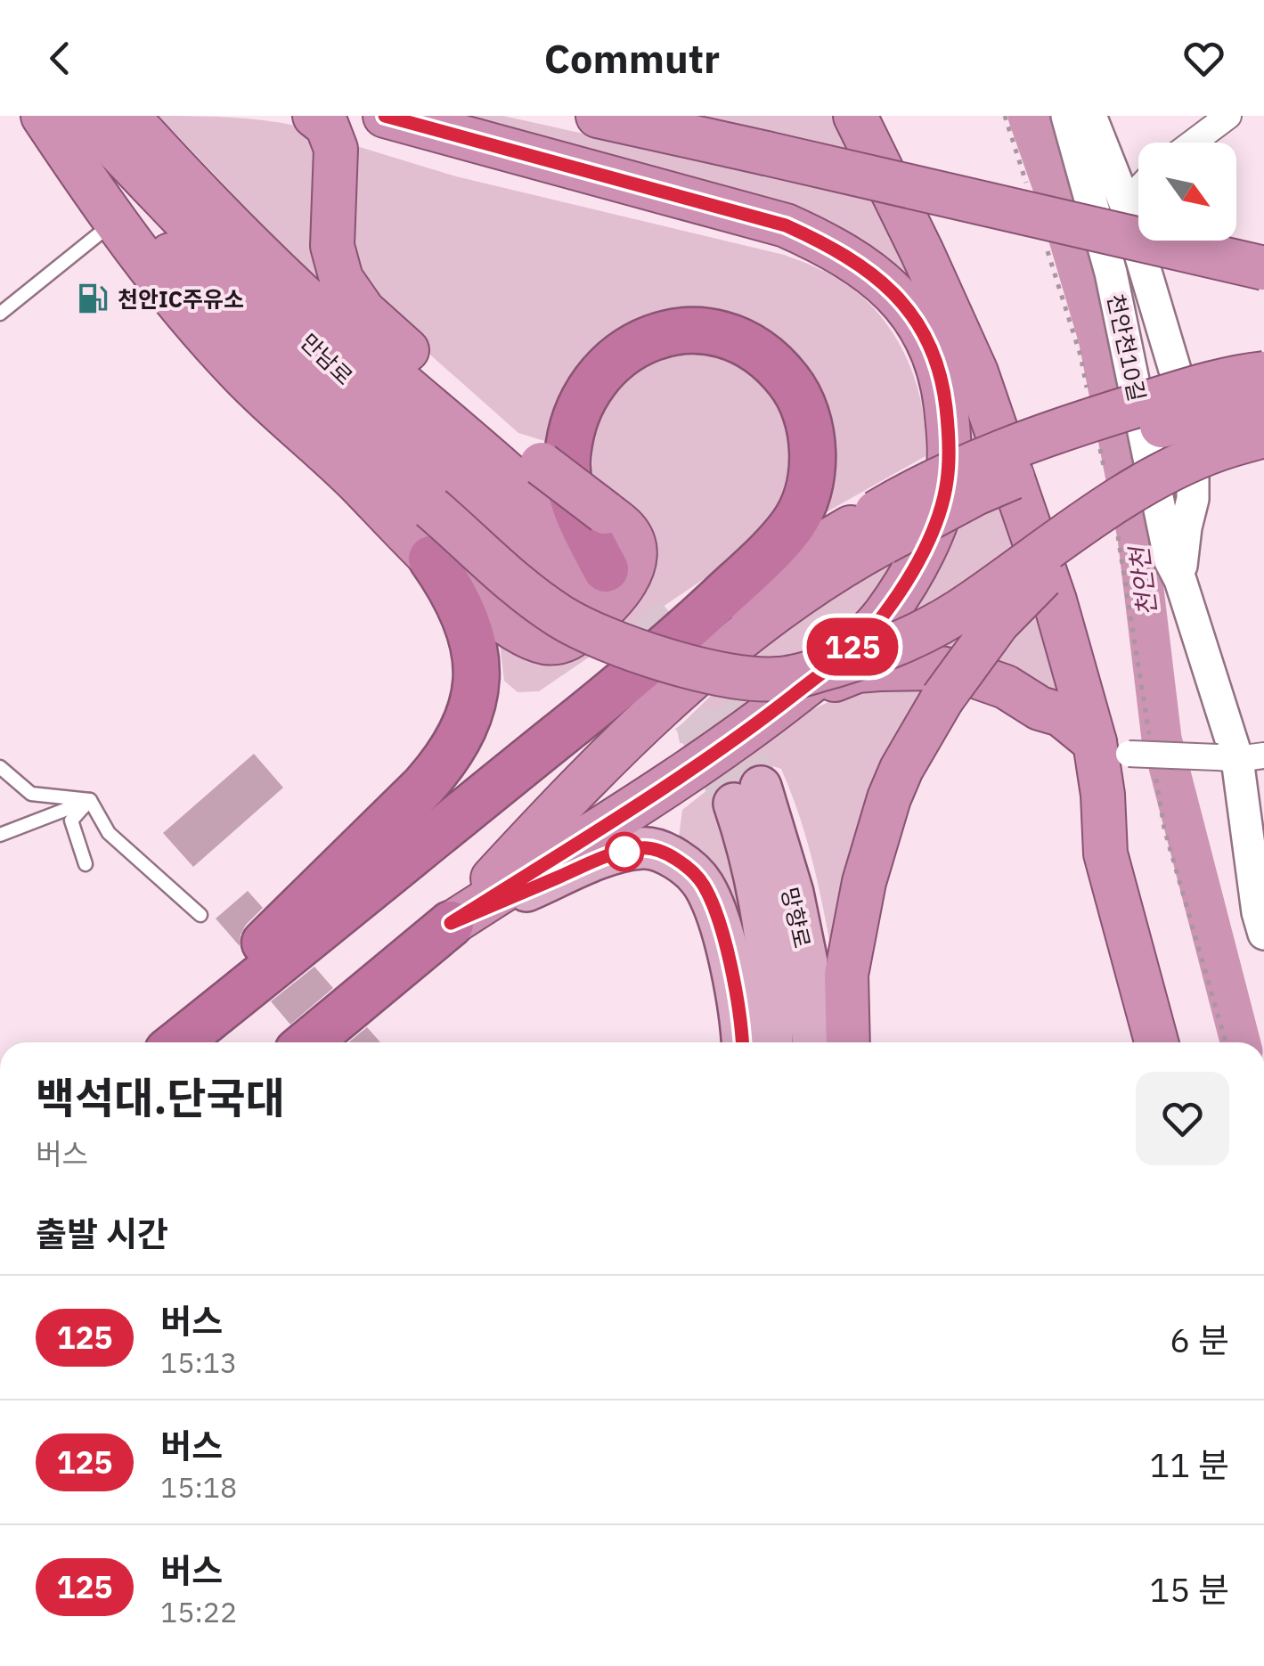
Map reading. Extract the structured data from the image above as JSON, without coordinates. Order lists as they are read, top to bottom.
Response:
{
  "streets": {
    "highway": ["만남로"],
    "main road": ["망향로"],
    "street": ["천안천10길"]
  },
  "water": ["천안천"],
  "places": {
    "fuel station": ["천안IC주유소"]
  },
  "lines": ["bus line 125"],
  "north": "bottom right",
  "page": {
    "header": "Commutr",
    "on_map": "125",
    "heading": [
      ["백석대.단국대", "버스"],
      "출발 시간"
    ],
    "list": [
      {
        "mark": "125",
        "name": "버스",
        "note": "15:13",
        "value": "6 분"
      },
      {
        "mark": "125",
        "name": "버스",
        "note": "15:18",
        "value": "11 분"
      },
      {
        "mark": "125",
        "name": "버스",
        "note": "15:22",
        "value": "15 분"
      }
    ]
  }
}
